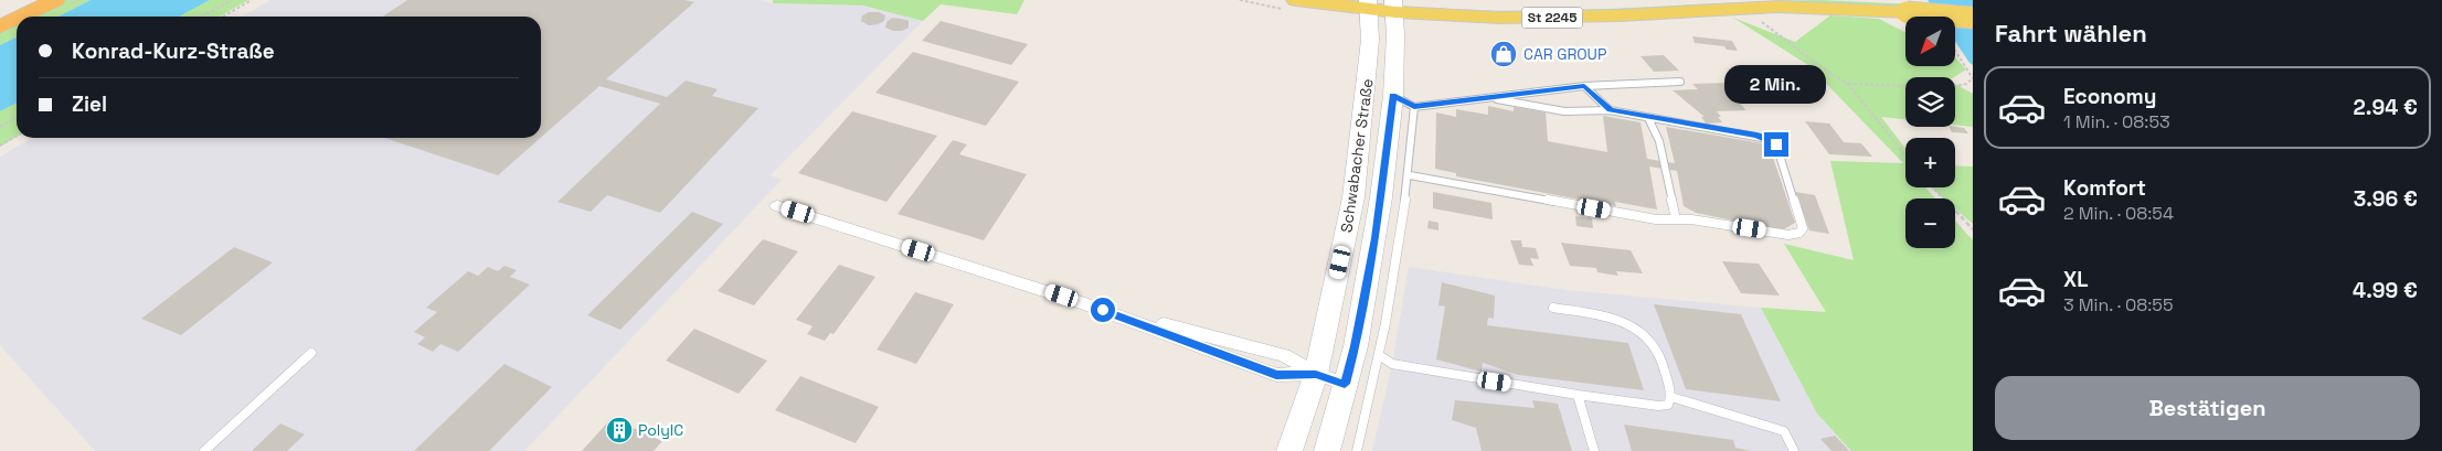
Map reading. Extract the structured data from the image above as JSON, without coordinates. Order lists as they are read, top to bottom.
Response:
{
  "streets": {
    "main road": ["St 2245", "Schwabacher Straße"]
  },
  "crossings": [
    ["St 2245", "Schwabacher Straße"]
  ],
  "places": {
    "shop": ["CAR GROUP"],
    "building": ["PolyIC"]
  },
  "north": "bottom left",
  "page": {
    "heading": "Fahrt wählen",
    "map_buttons": ["+", "−"],
    "banner": ["Konrad-Kurz-Straße", "Ziel"],
    "bubble": "2 Min.",
    "list": [
      {
        "name": "Economy",
        "note": "1 Min. · 08:53",
        "value": "2.94 €"
      },
      {
        "name": "Komfort",
        "note": "2 Min. · 08:54",
        "value": "3.96 €"
      },
      {
        "name": "XL",
        "note": "3 Min. · 08:55",
        "value": "4.99 €"
      }
    ],
    "buttons": "Bestätigen"
  }
}
